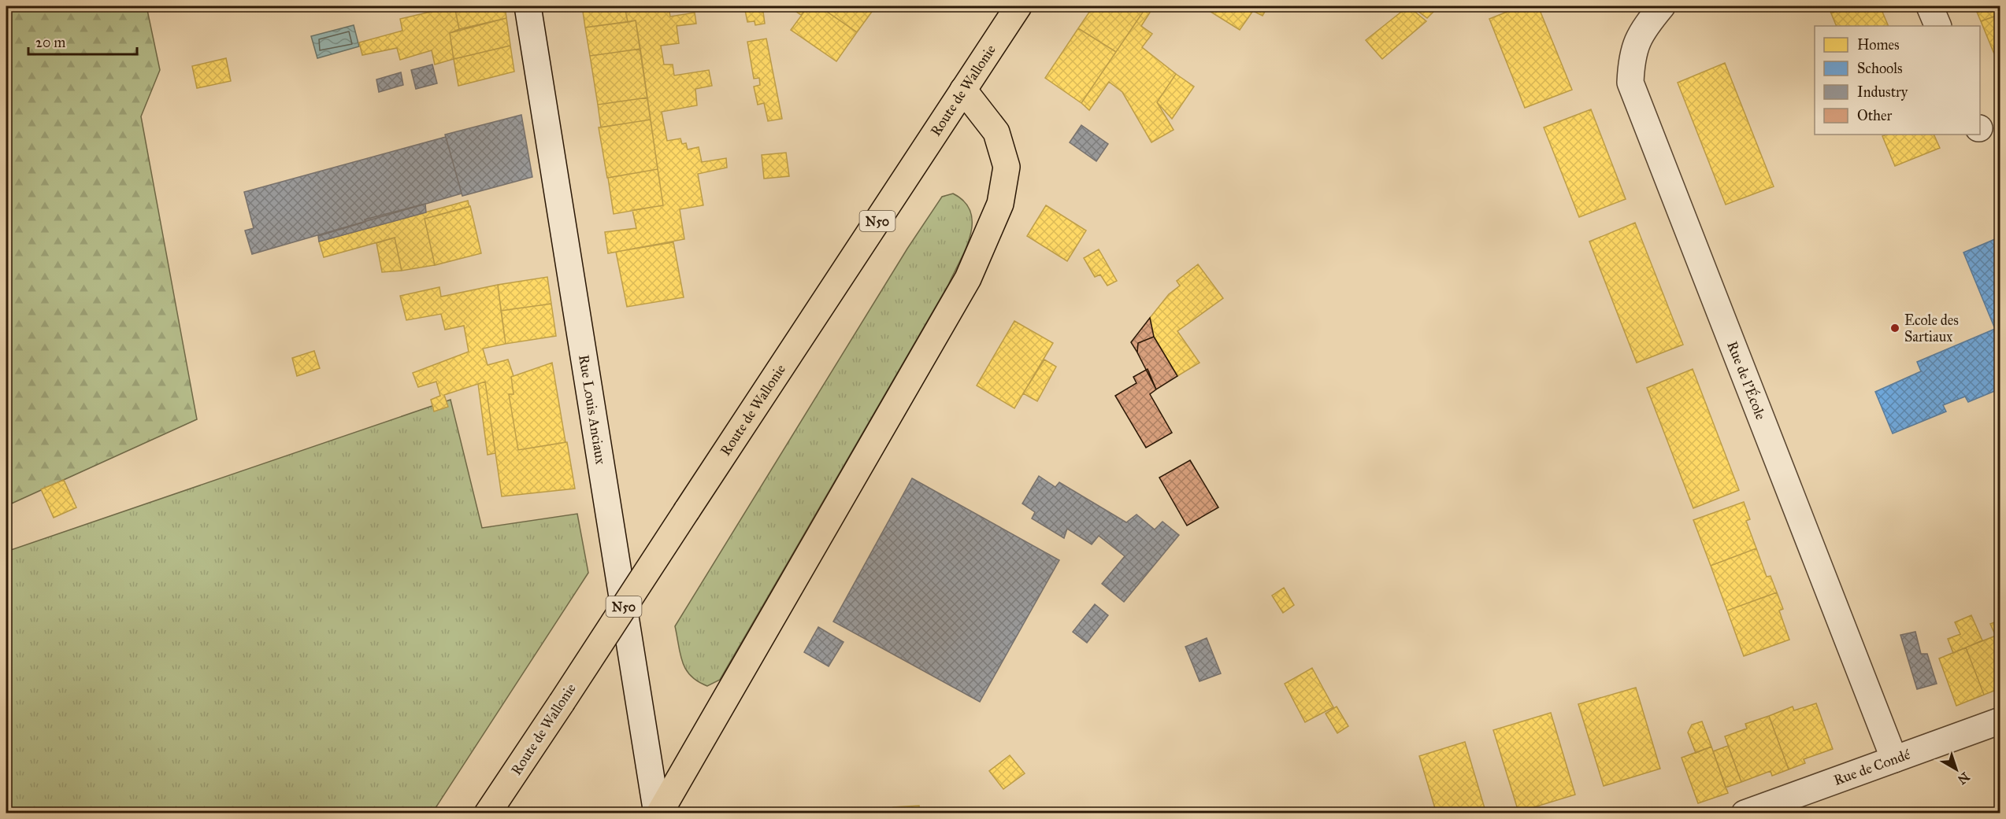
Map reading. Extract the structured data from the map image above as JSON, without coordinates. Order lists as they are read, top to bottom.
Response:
{
  "streets": {
    "main road": ["Route de Wallonie", "N50"],
    "street": ["Rue de l'École", "Rue Louis Anciaux", "Rue de Condé"]
  },
  "crossings": [
    ["Rue de l'École", "Rue de Condé"]
  ],
  "places": ["Ecole des Sartiaux"],
  "legend": [
    "Homes",
    "Schools",
    "Industry",
    "Other"
  ],
  "scale_bar": "20 m",
  "north": "bottom right"
}
